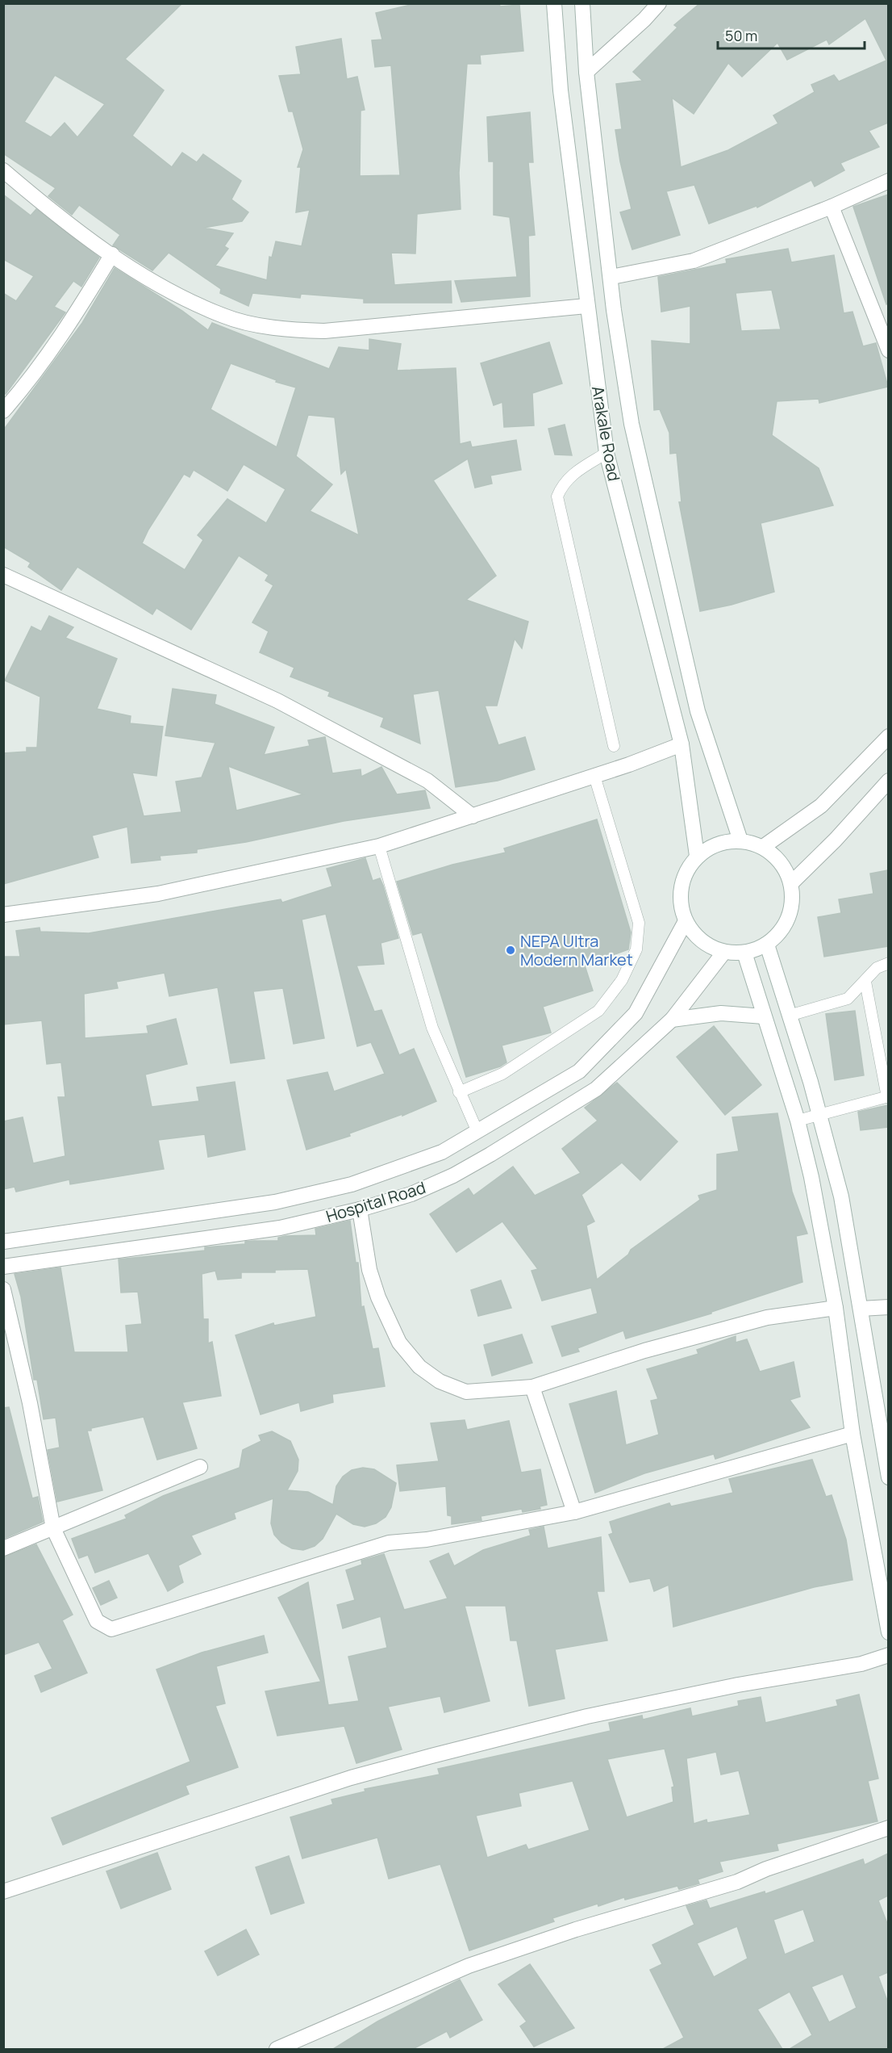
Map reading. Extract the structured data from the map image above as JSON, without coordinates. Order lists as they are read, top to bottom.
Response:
{
  "streets": {
    "street": ["Arakale Road", "Hospital Road"]
  },
  "crossings": [
    ["Arakale Road", "Hospital Road"]
  ],
  "places": ["NEPA Ultra Modern Market"],
  "scale_bar": "50 m"
}
